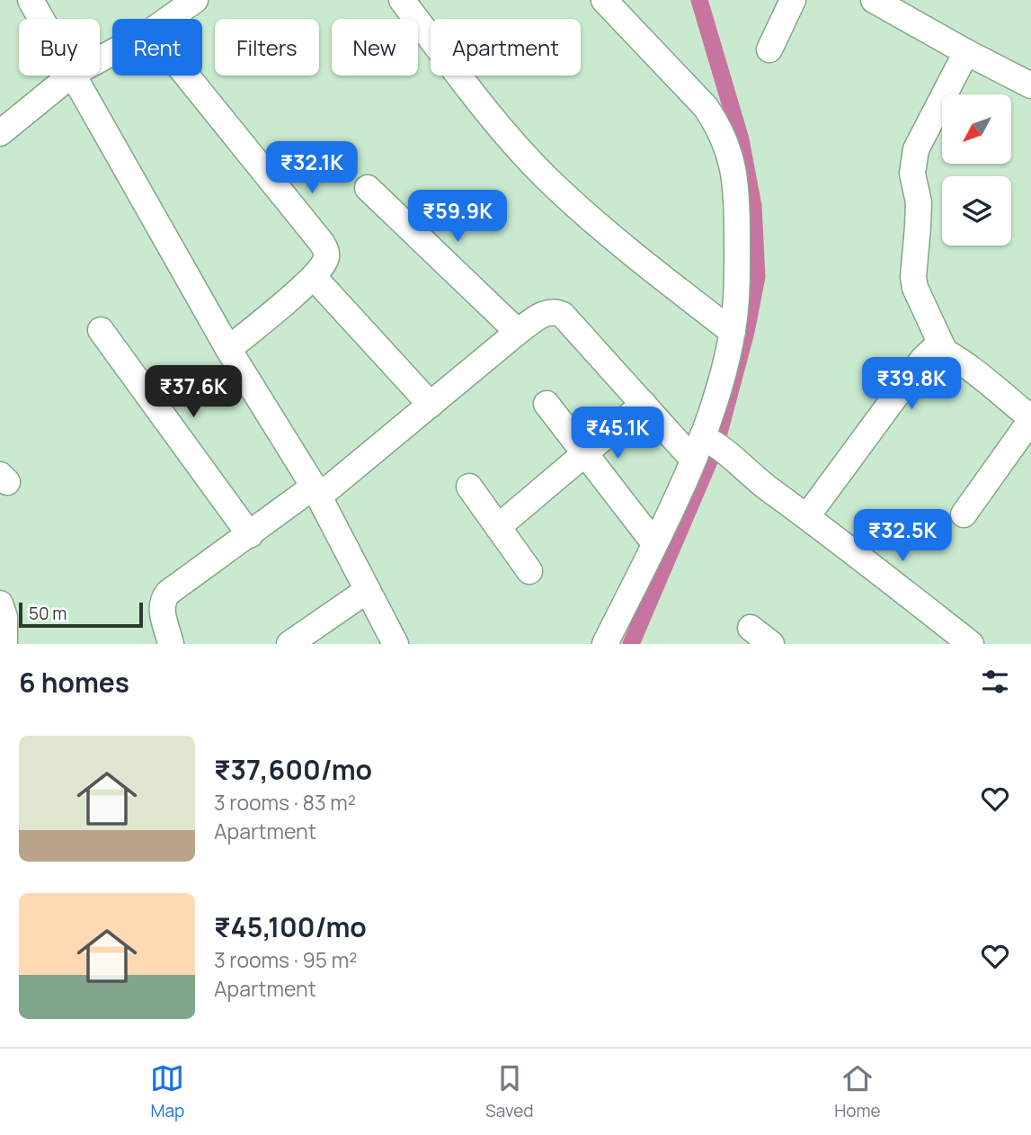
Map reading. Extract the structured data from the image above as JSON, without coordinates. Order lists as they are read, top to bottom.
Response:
{
  "scale_bar": "50 m",
  "north": "bottom left",
  "page": {
    "chip": [
      "Buy",
      "Rent",
      "Filters",
      "New",
      "Apartment"
    ],
    "price": [
      "₹32.1K",
      "₹59.9K",
      "₹39.8K",
      "₹37.6K",
      "₹45.1K",
      "₹32.5K"
    ],
    "scale": "50 m",
    "heading": "6 homes",
    "list": [
      {
        "name": "₹37,600/mo",
        "note": "3 rooms · 83 m² · Apartment"
      },
      {
        "name": "₹45,100/mo",
        "note": "3 rooms · 95 m² · Apartment"
      }
    ],
    "tabs": ["Map", "Saved", "Home"]
  }
}
